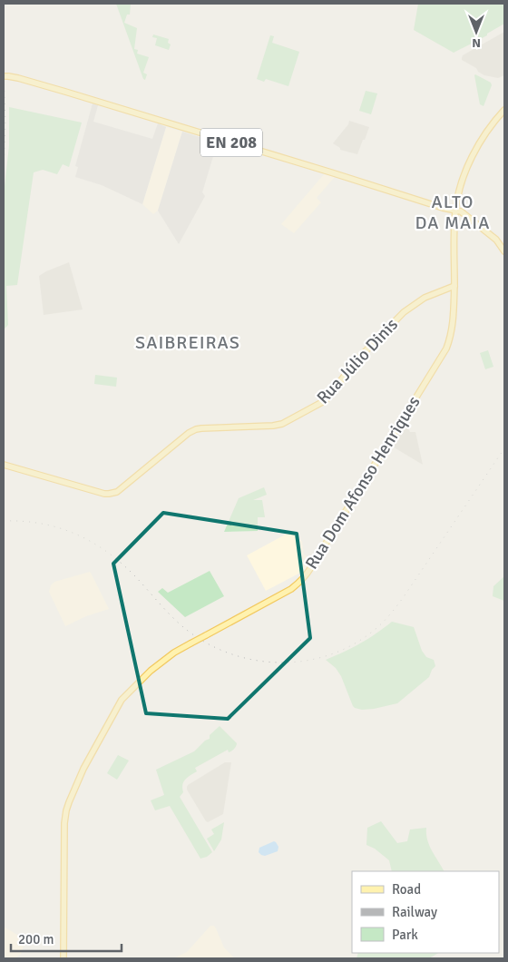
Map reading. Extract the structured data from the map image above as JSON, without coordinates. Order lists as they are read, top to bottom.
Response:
{
  "streets": {
    "main road": ["EN 208", "Rua Júlio Dinis", "Rua Dom Afonso Henriques"]
  },
  "crossings": [
    ["EN 208", "Rua Dom Afonso Henriques"],
    ["Rua Júlio Dinis", "Rua Dom Afonso Henriques"]
  ],
  "districts": ["ALTO DA MAIA", "SAIBREIRAS"],
  "legend": ["Road", "Railway", "Park"],
  "scale_bar": "200 m",
  "north": "bottom"
}
